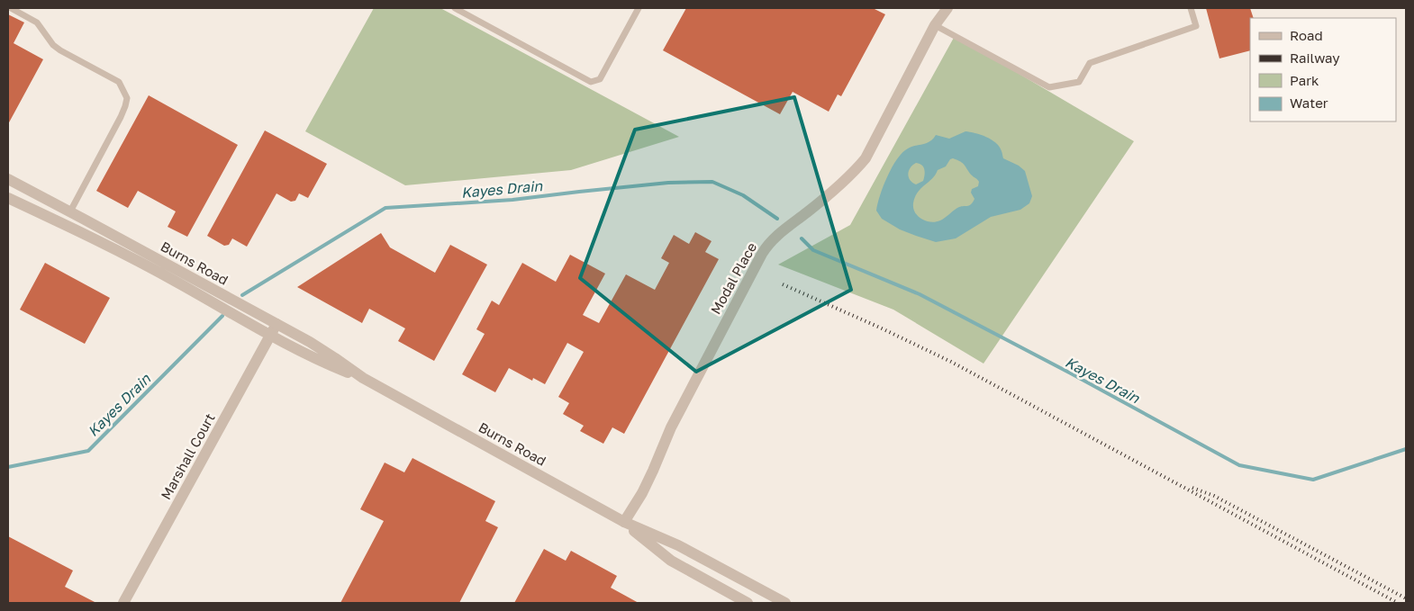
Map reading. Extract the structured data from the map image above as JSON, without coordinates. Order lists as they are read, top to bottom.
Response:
{
  "streets": {
    "street": ["Burns Road", "Modal Place", "Marshall Court"]
  },
  "crossings": [
    ["Burns Road", "Modal Place"],
    ["Burns Road", "Marshall Court"]
  ],
  "water": ["Kayes Drain"],
  "legend": [
    "Road",
    "Railway",
    "Park",
    "Water"
  ]
}
